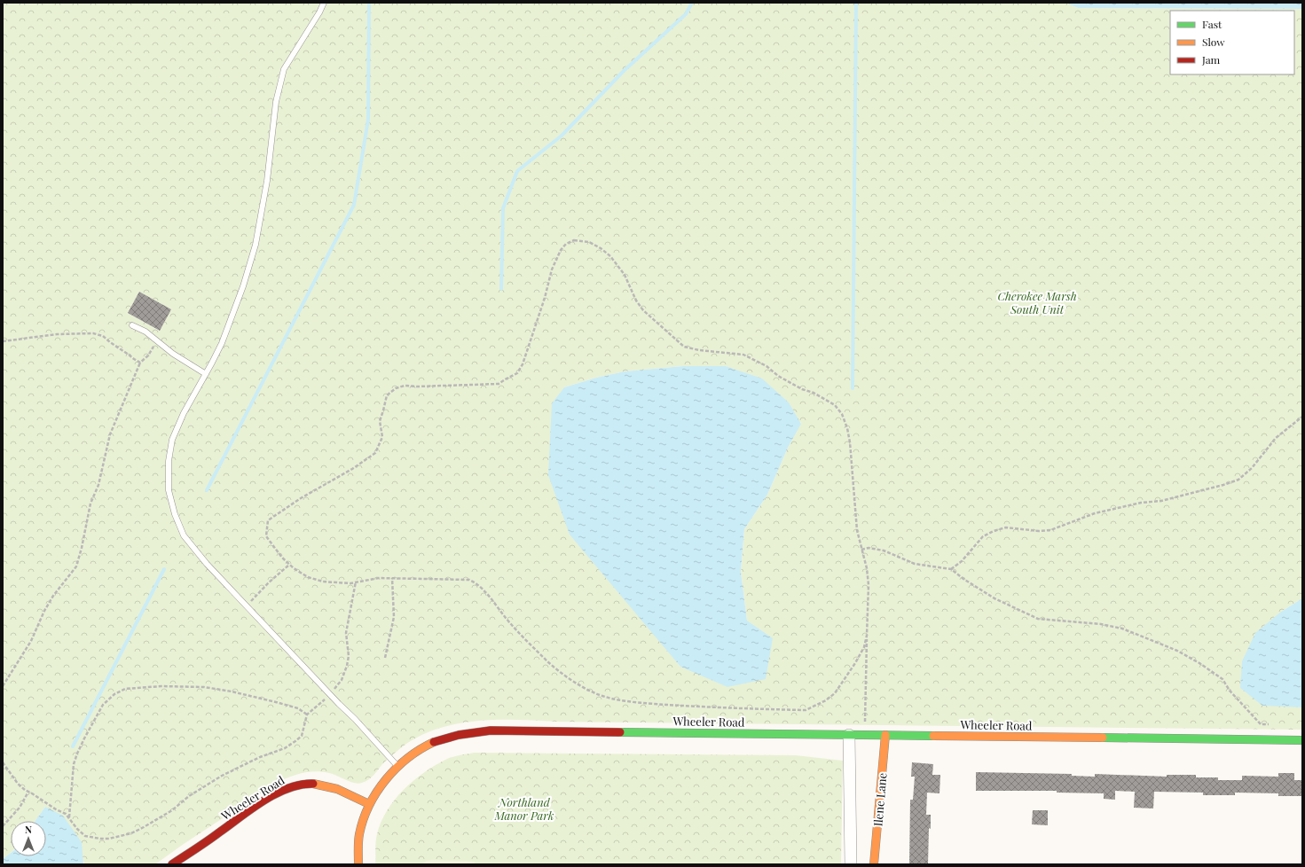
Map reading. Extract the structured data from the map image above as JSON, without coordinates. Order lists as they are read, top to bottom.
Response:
{
  "streets": {
    "street": ["Wheeler Road", "Ilene Lane"]
  },
  "crossings": [
    ["Wheeler Road", "Ilene Lane"]
  ],
  "parks": ["Cherokee Marsh South Unit", "Northland Manor Park"],
  "legend": ["Fast", "Slow", "Jam"],
  "north": "top"
}
